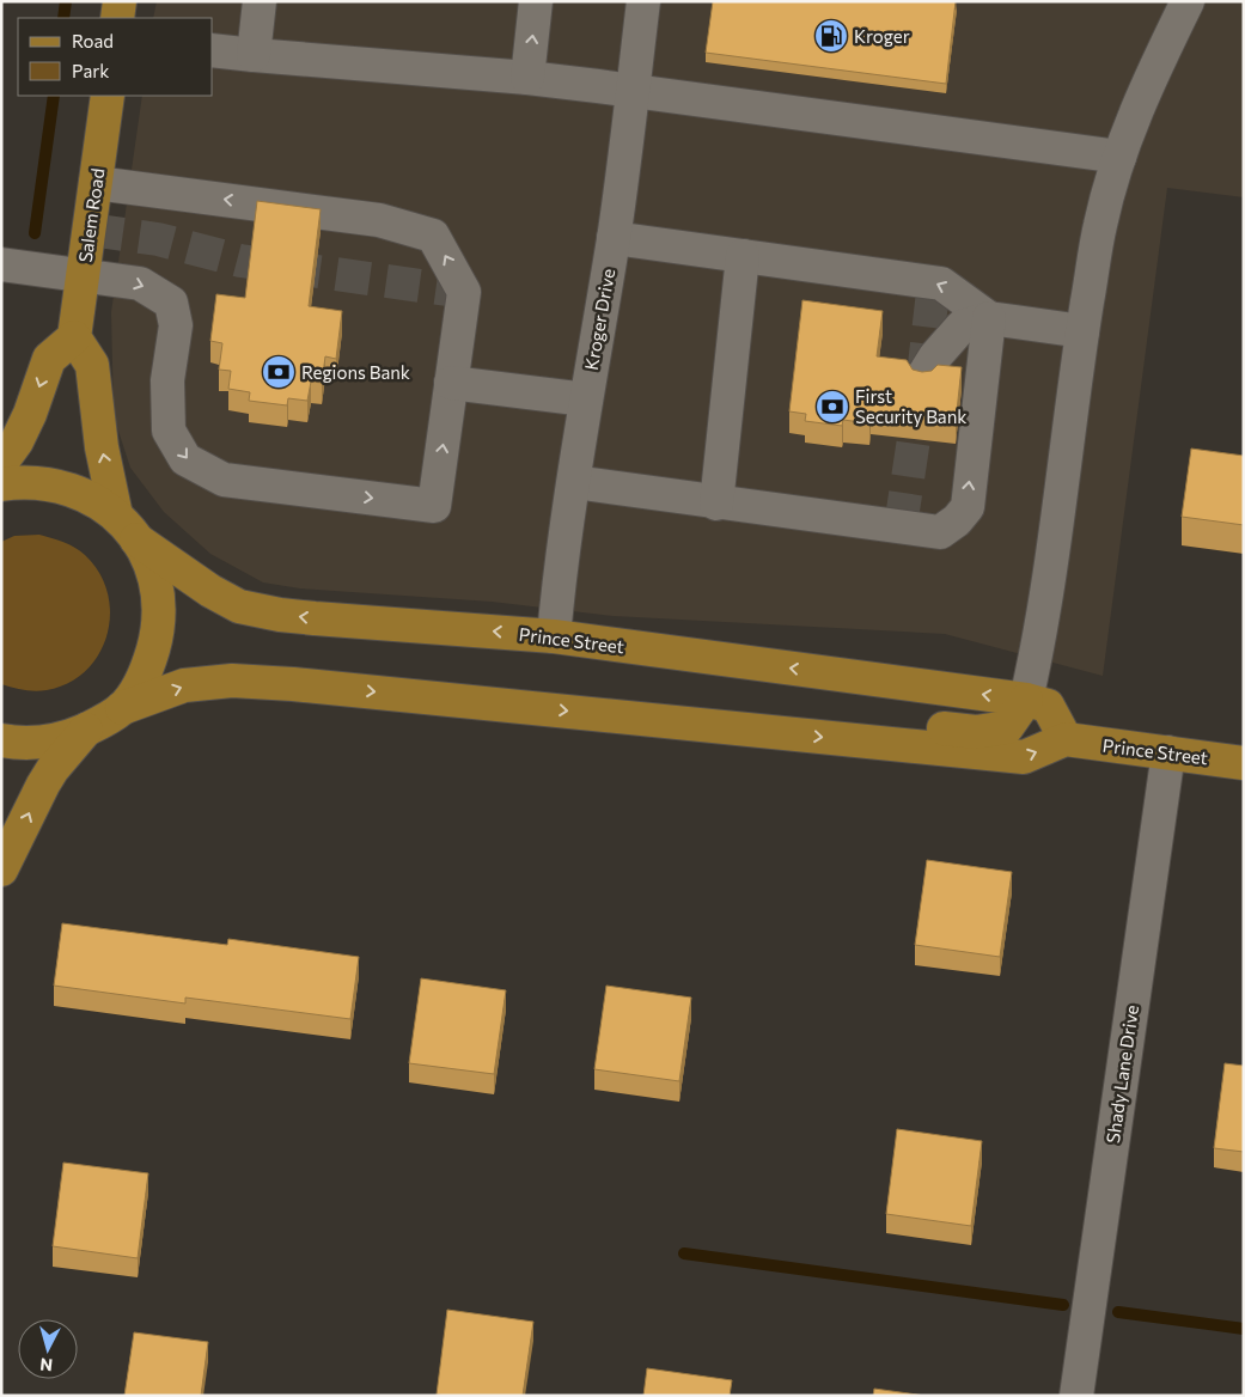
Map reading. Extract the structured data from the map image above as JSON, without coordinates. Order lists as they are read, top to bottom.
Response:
{
  "streets": {
    "main road": ["Salem Road", "Prince Street"],
    "street": ["Kroger Drive", "Shady Lane Drive"]
  },
  "crossings": [
    ["Kroger Drive", "Prince Street"],
    ["Prince Street", "Shady Lane Drive"]
  ],
  "places": {
    "fuel station": ["Kroger"],
    "bank": ["Regions Bank", "First Security Bank"]
  },
  "legend": ["Road", "Park"],
  "north": "bottom"
}
